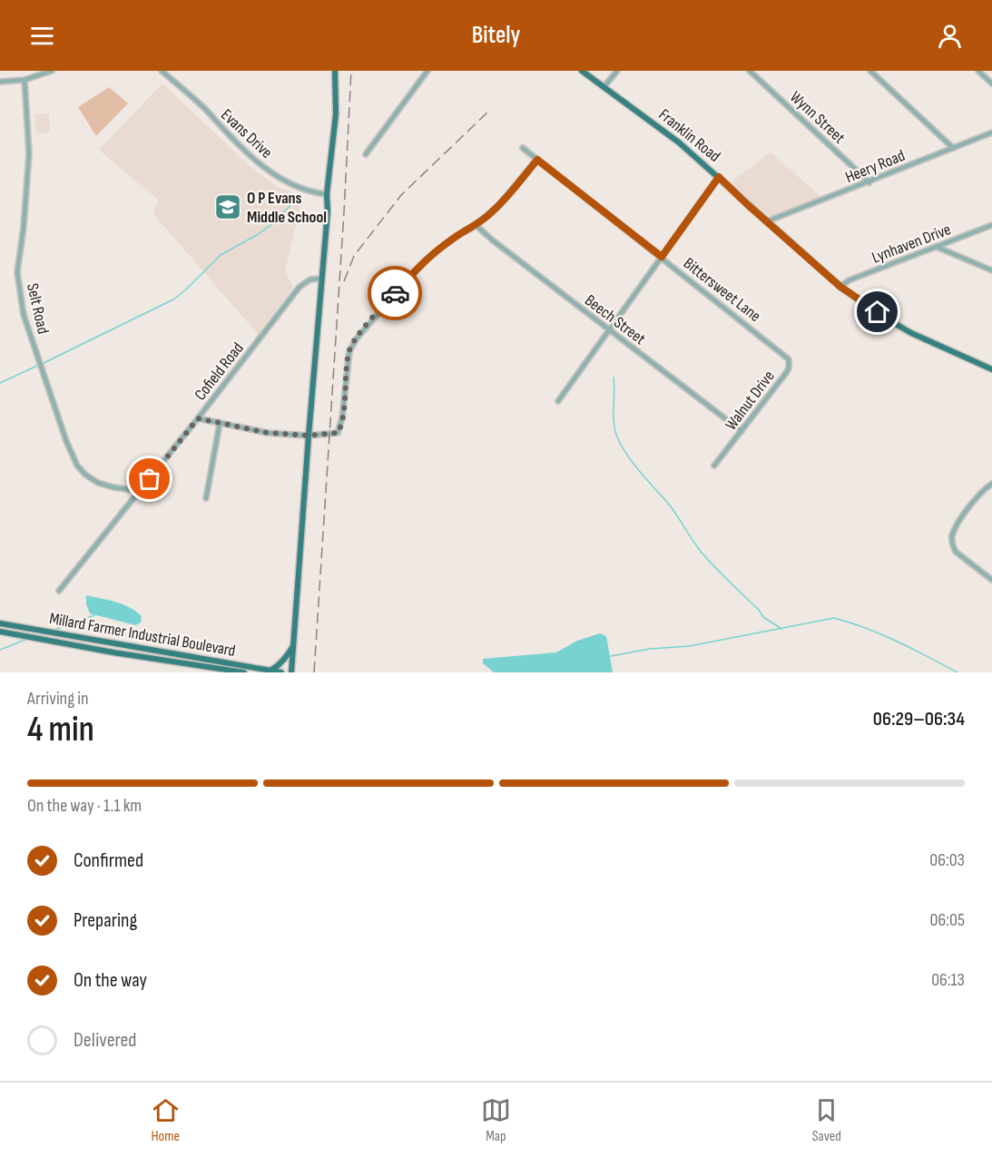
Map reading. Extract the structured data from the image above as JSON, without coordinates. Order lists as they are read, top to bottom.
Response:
{
  "streets": {
    "main road": ["Franklin Road", "Millard Farmer Industrial Boulevard"],
    "street": [
      "Wynn Street",
      "Evans Drive",
      "Heery Road",
      "Lynhaven Drive",
      "Bittersweet Lane",
      "Selt Road",
      "Beech Street",
      "Cofield Road",
      "Walnut Drive"
    ]
  },
  "crossings": [
    ["Wynn Street", "Heery Road"],
    ["Franklin Road", "Heery Road"],
    ["Franklin Road", "Lynhaven Drive"],
    ["Bittersweet Lane", "Walnut Drive"],
    ["Selt Road", "Cofield Road"],
    ["Beech Street", "Walnut Drive"]
  ],
  "places": {
    "school or university": ["O P Evans Middle School"]
  },
  "page": {
    "header": "Bitely",
    "heading": ["4 min", "Arriving in", "06:29–06:34"],
    "bar": "On the way · 1.1 km",
    "list": [
      ["Confirmed", "06:03"],
      ["Preparing", "06:05"],
      ["On the way", "06:13"],
      "Delivered"
    ],
    "tabs": ["Home", "Map", "Saved"]
  }
}
